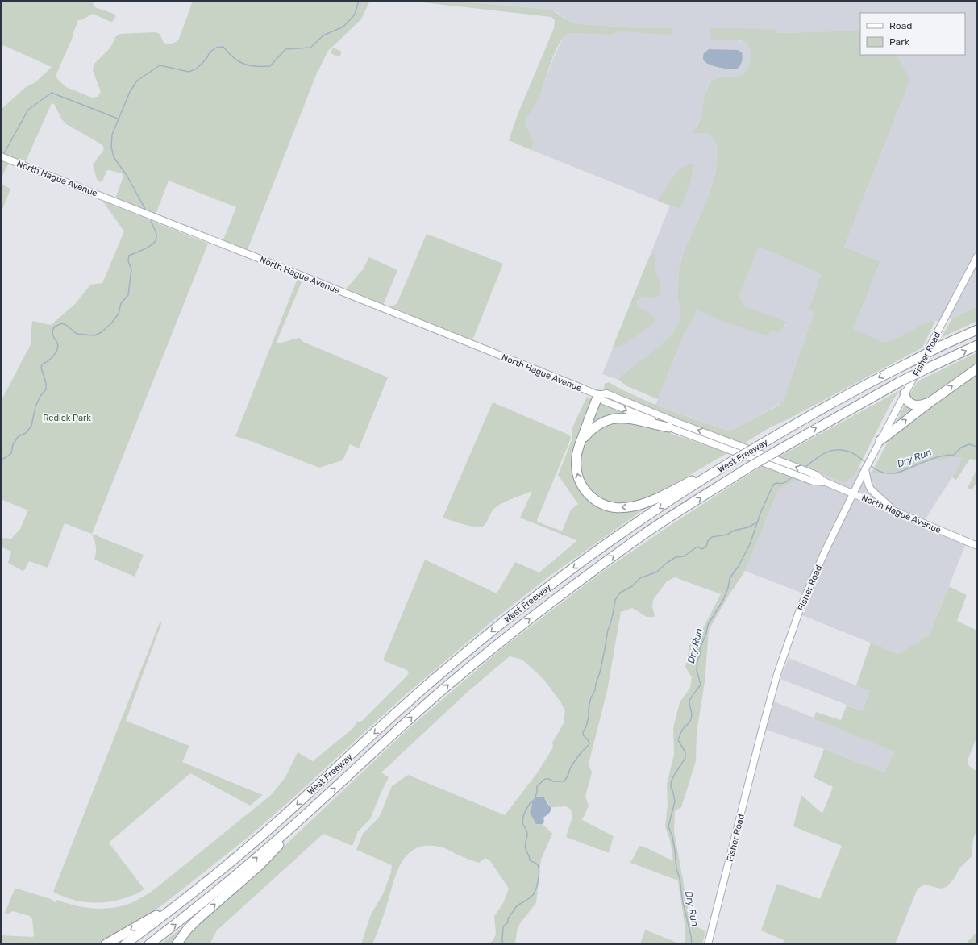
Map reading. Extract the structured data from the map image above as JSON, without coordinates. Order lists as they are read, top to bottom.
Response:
{
  "streets": {
    "highway": ["West Freeway"],
    "main road": ["North Hague Avenue", "Fisher Road"]
  },
  "crossings": [
    ["North Hague Avenue", "Fisher Road"]
  ],
  "water": ["Dry Run"],
  "parks": ["Redick Park"],
  "legend": ["Road", "Park"]
}
